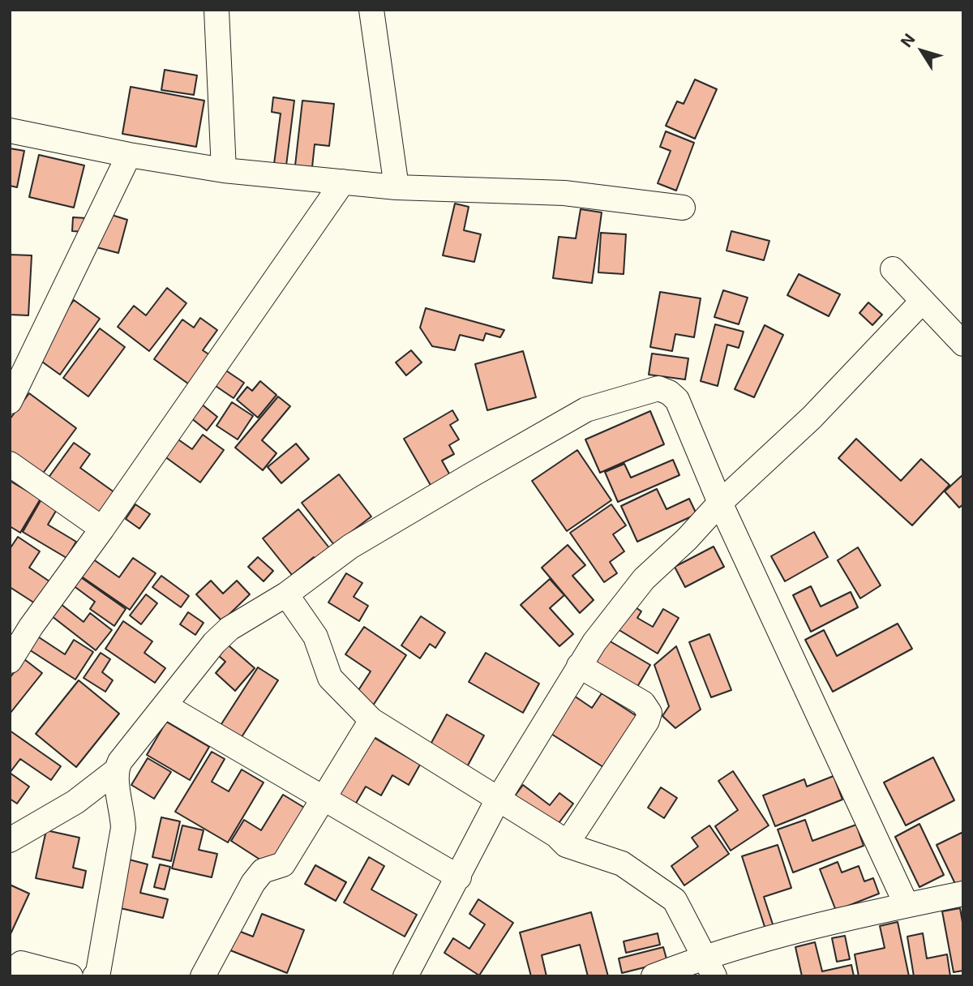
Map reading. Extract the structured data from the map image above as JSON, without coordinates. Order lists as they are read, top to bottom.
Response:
{
  "north": "top left"
}
